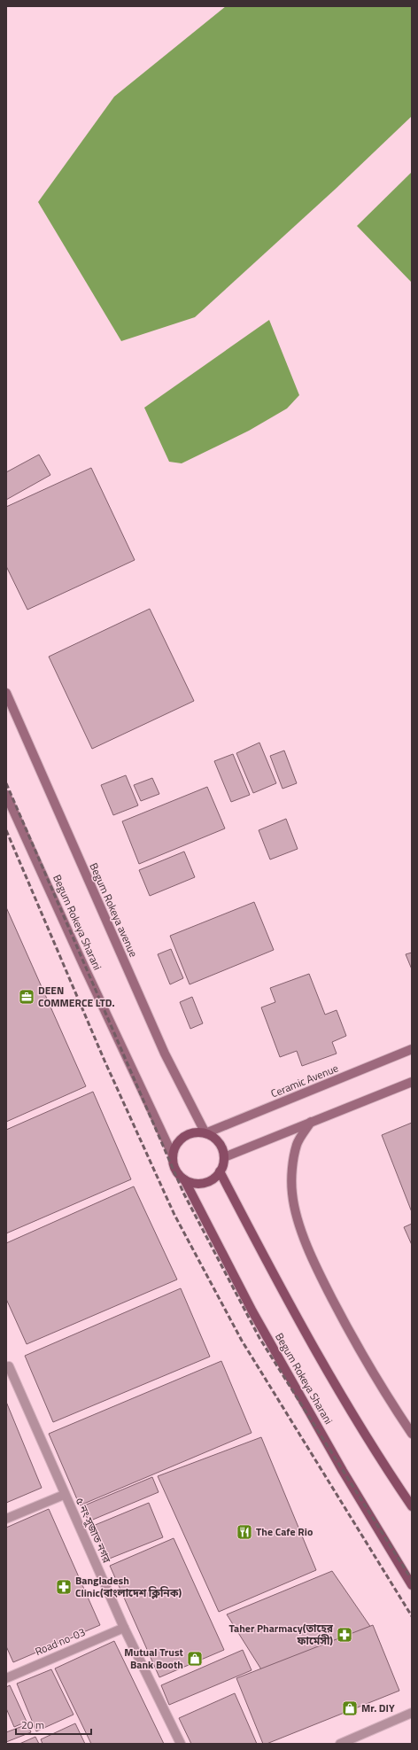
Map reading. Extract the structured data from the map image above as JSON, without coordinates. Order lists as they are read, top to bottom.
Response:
{
  "streets": {
    "main road": ["Begum Rokeya avenue", "Begum Rokeya Sharani", "Ceramic Avenue"],
    "street": ["৫ নং সুজাত নগর", "Road no-03"]
  },
  "crossings": [
    ["Begum Rokeya avenue", "Begum Rokeya Sharani"],
    ["Begum Rokeya avenue", "Ceramic Avenue"],
    ["Begum Rokeya Sharani", "Ceramic Avenue"],
    ["৫ নং সুজাত নগর", "Road no-03"]
  ],
  "places": {
    "office": ["DEEN COMMERCE LTD."],
    "restaurant": ["The Cafe Rio"],
    "pharmacy": ["Bangladesh Clinic(বাংলাদেশ ক্লিনিক)", "Taher Pharmacy(তাহের ফার্মেসী)"],
    "shop": ["Mutual Trust Bank Booth", "Mr. DIY"]
  },
  "scale_bar": "20 m"
}
